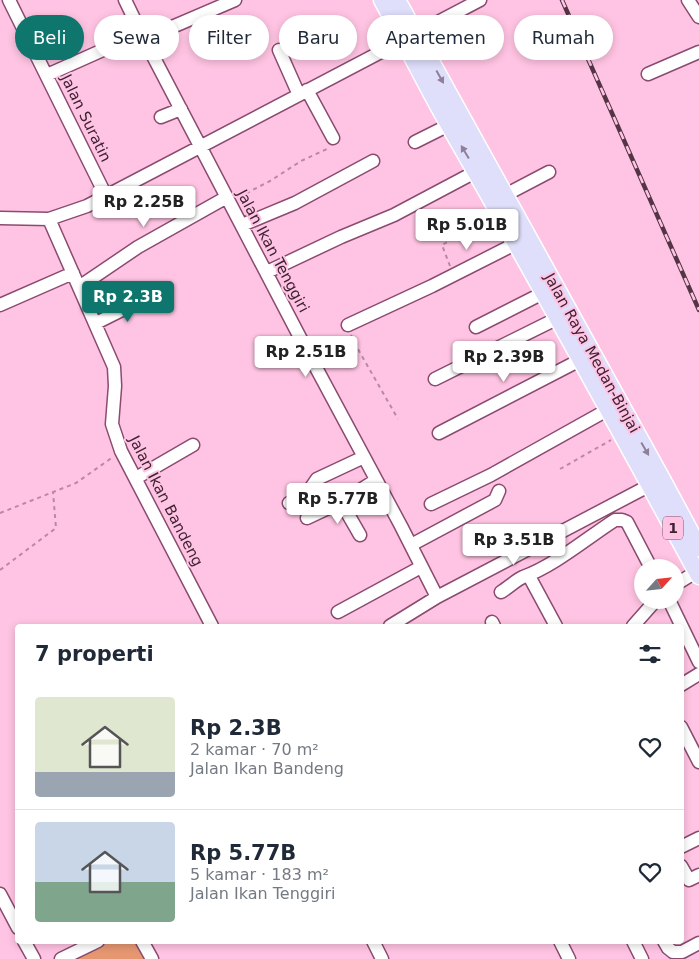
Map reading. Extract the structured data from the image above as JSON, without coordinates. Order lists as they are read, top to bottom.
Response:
{
  "streets": {
    "main road": ["Jalan Raya Medan-Binjai", "1"],
    "street": ["Jalan Suratin", "Jalan Ikan Tenggiri", "Jalan Ikan Bandeng"]
  },
  "north": "top right",
  "page": {
    "chip": [
      "Beli",
      "Sewa",
      "Filter",
      "Baru",
      "Apartemen",
      "Rumah"
    ],
    "price": [
      "Rp 2.25B",
      "Rp 5.01B",
      "Rp 2.3B",
      "Rp 2.51B",
      "Rp 2.39B",
      "Rp 5.77B",
      "Rp 3.51B"
    ],
    "heading": "7 properti",
    "list": [
      {
        "name": "Rp 2.3B",
        "note": "2 kamar · 70 m² · Jalan Ikan Bandeng"
      },
      {
        "name": "Rp 5.77B",
        "note": "5 kamar · 183 m² · Jalan Ikan Tenggiri"
      }
    ]
  }
}
